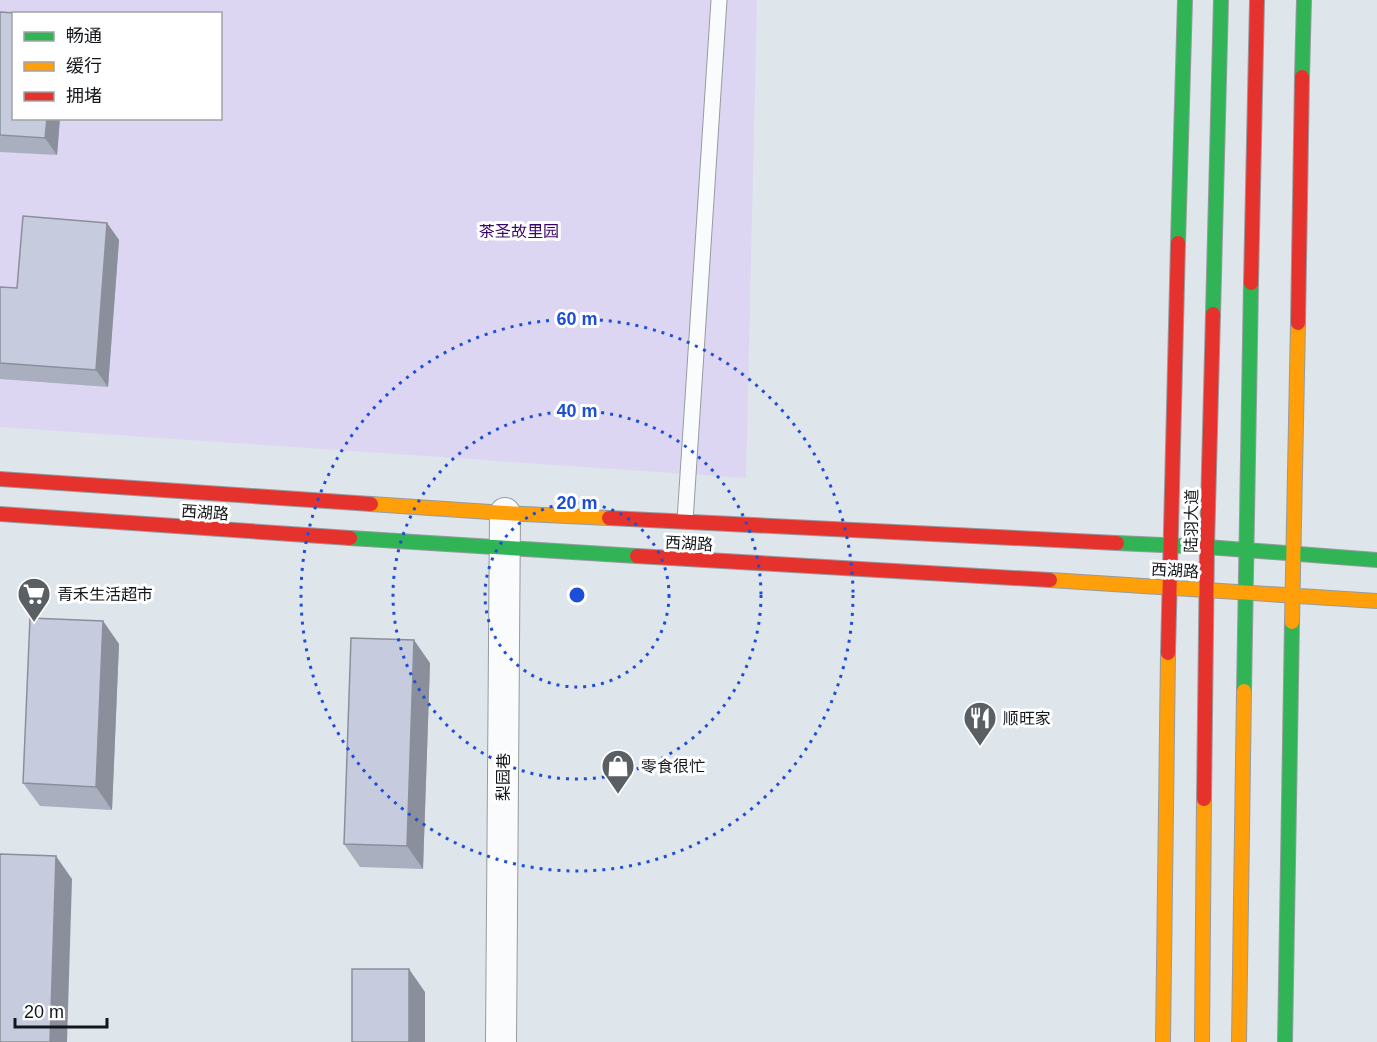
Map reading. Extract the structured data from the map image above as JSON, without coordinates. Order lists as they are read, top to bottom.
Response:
{
  "streets": {
    "main road": ["西湖路", "陆羽大道"],
    "street": ["梨园巷"]
  },
  "crossings": [
    ["西湖路", "陆羽大道"],
    ["西湖路", "梨园巷"]
  ],
  "parks": ["茶圣故里园"],
  "places": {
    "supermarket": ["青禾生活超市"],
    "restaurant": ["顺旺家"],
    "shop": ["零食很忙"]
  },
  "legend": ["畅通", "缓行", "拥堵"],
  "scale_bar": "20 m",
  "rings": ["60 m", "40 m", "20 m"]
}
